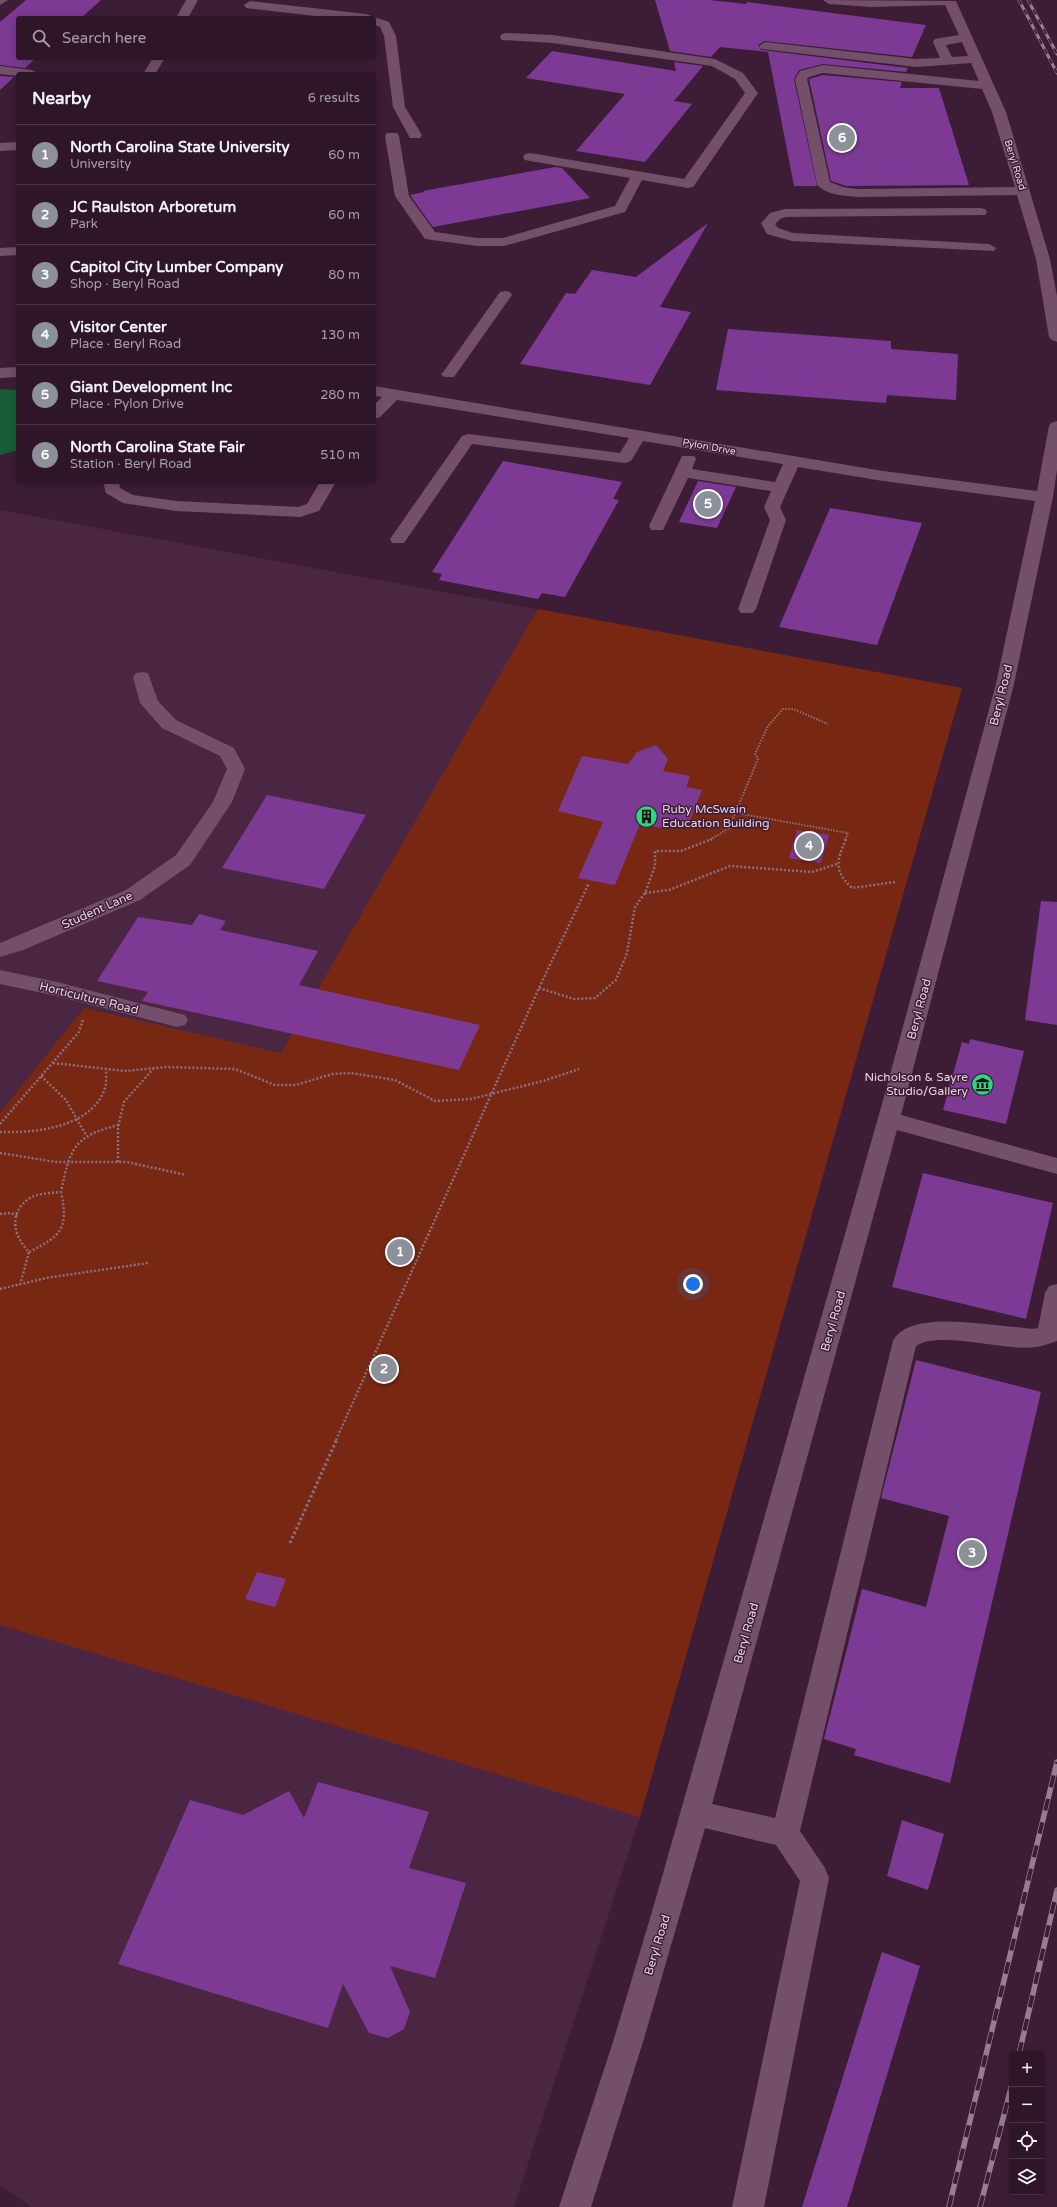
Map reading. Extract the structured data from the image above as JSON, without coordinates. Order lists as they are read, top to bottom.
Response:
{
  "streets": {
    "street": [
      "Beryl Road",
      "Pylon Drive",
      "Student Lane",
      "Horticulture Road"
    ]
  },
  "crossings": [
    ["Beryl Road", "Pylon Drive"]
  ],
  "places": {
    "building": ["Ruby McSwain Education Building"],
    "museum": ["Nicholson & Sayre Studio/Gallery"]
  },
  "page": {
    "search": "Search here",
    "heading": ["Nearby", "6 results"],
    "pins": [
      "6",
      "5",
      "4",
      "1",
      "2",
      "3"
    ],
    "list": [
      {
        "mark": "1",
        "name": "North Carolina State University",
        "note": "University",
        "value": "60 m"
      },
      {
        "mark": "2",
        "name": "JC Raulston Arboretum",
        "note": "Park",
        "value": "60 m"
      },
      {
        "mark": "3",
        "name": "Capitol City Lumber Company",
        "note": "Shop · Beryl Road",
        "value": "80 m"
      },
      {
        "mark": "4",
        "name": "Visitor Center",
        "note": "Place · Beryl Road",
        "value": "130 m"
      },
      {
        "mark": "5",
        "name": "Giant Development Inc",
        "note": "Place · Pylon Drive",
        "value": "280 m"
      },
      {
        "mark": "6",
        "name": "North Carolina State Fair",
        "note": "Station · Beryl Road",
        "value": "510 m"
      }
    ],
    "map_buttons": ["+", "−"]
  }
}
